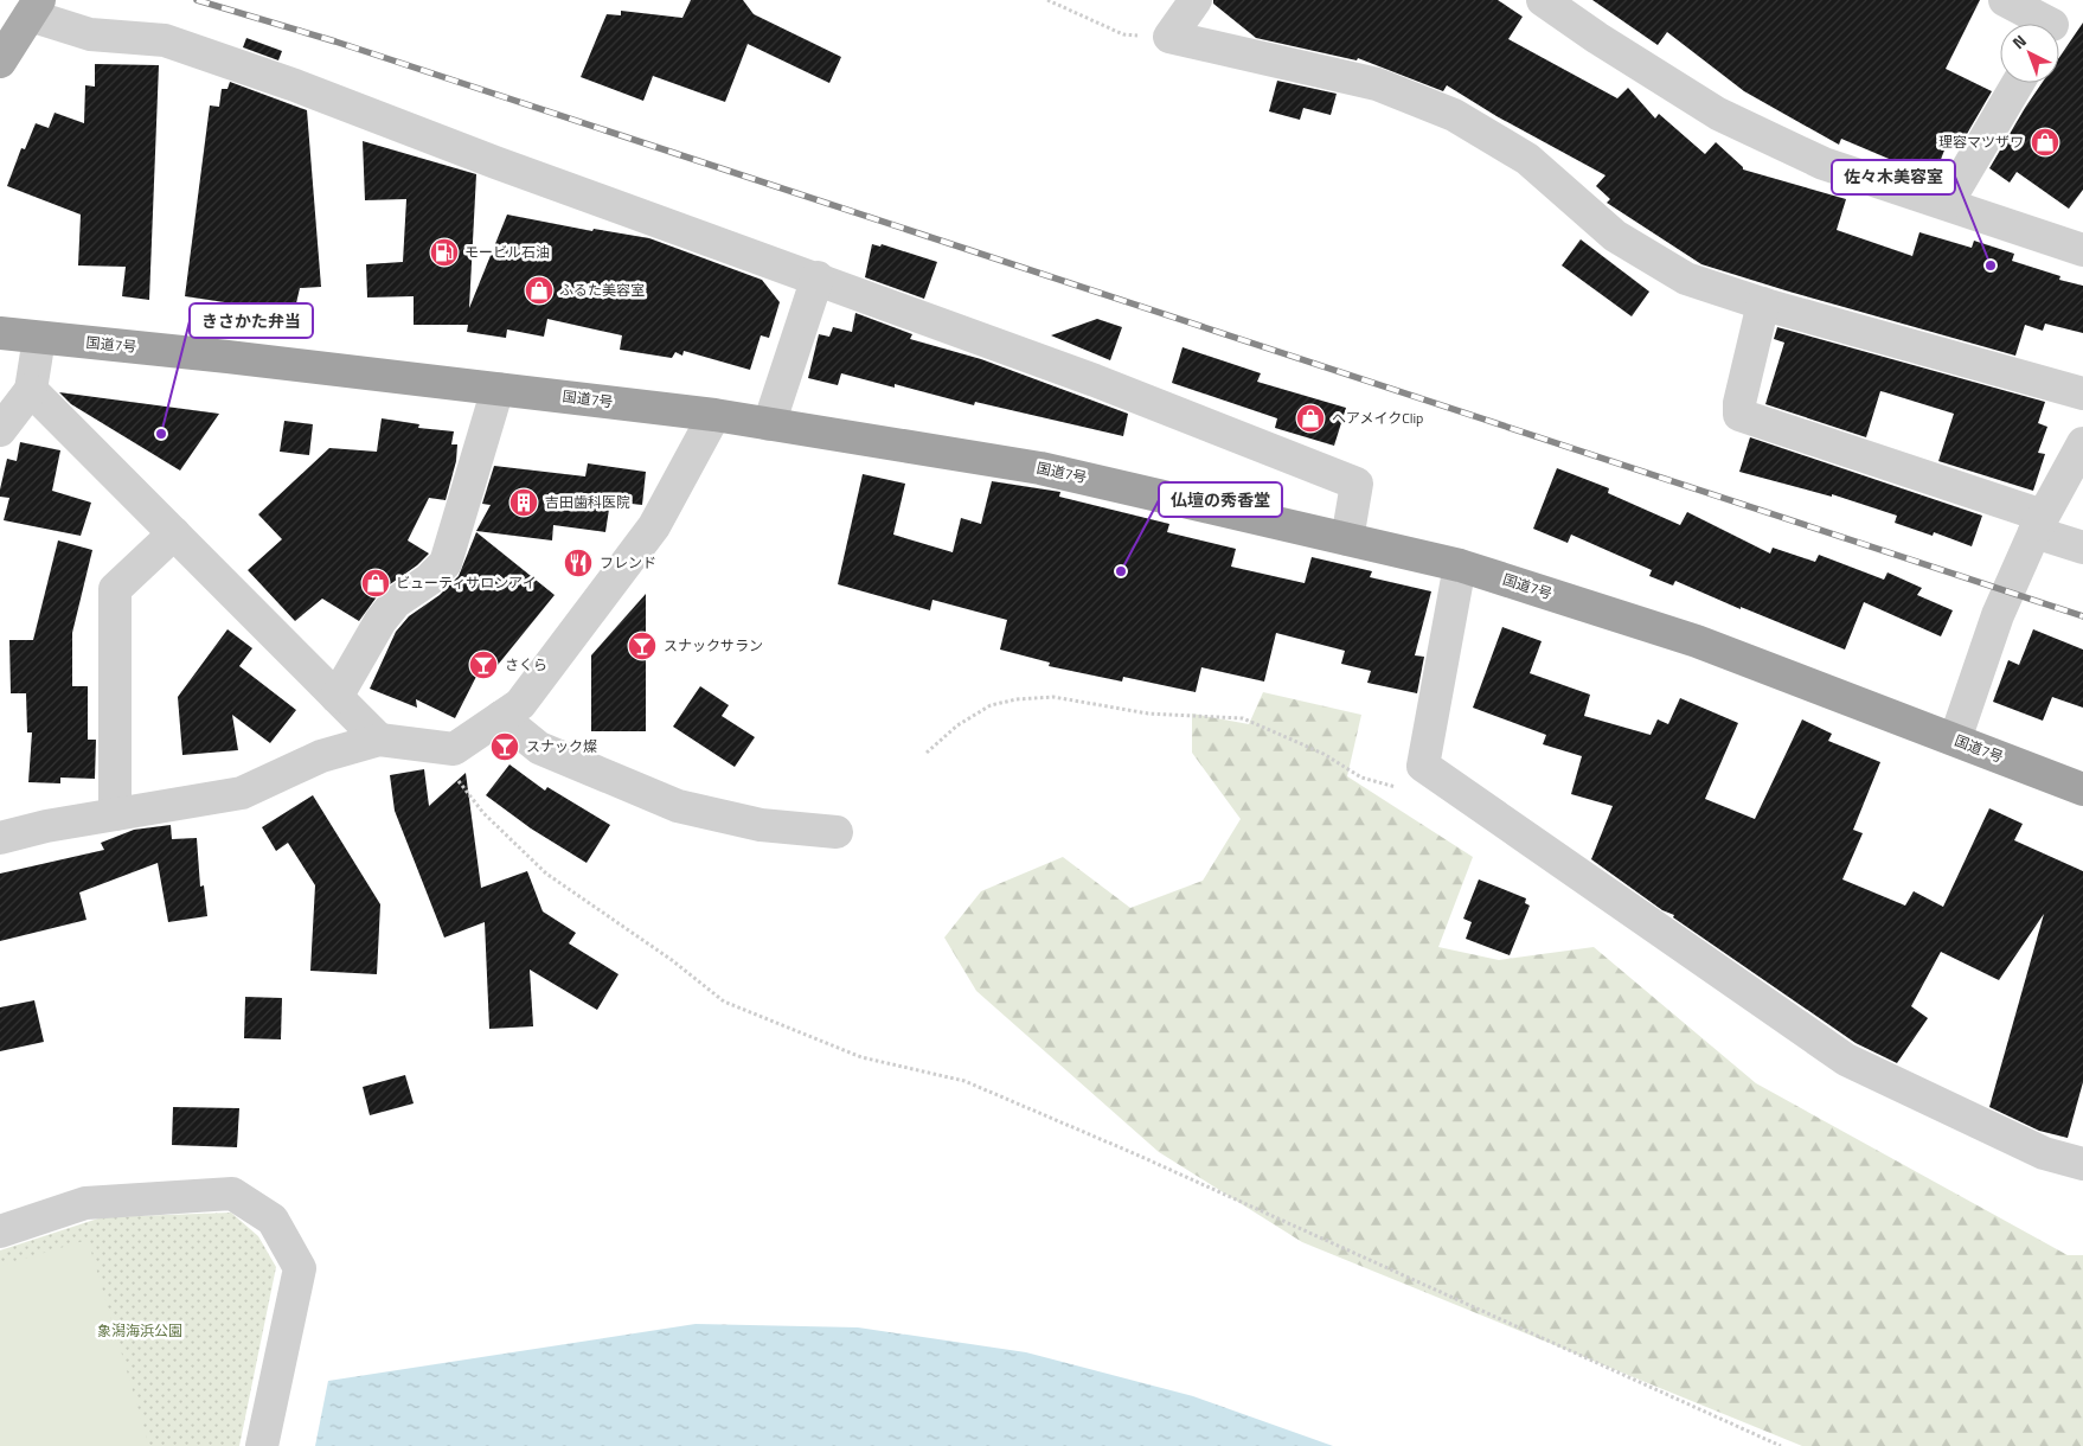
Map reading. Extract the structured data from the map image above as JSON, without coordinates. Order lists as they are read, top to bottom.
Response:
{
  "streets": {
    "highway": ["国道7号"]
  },
  "parks": ["象潟海浜公園"],
  "places": {
    "shop": [
      "理容マツザワ",
      "ふるた美容室",
      "ヘアメイクClip",
      "ビューティサロンアイ"
    ],
    "fuel station": ["モービル石油"],
    "other": ["佐々木美容室", "きさかた弁当", "仏壇の秀香堂"],
    "building": ["吉田歯科医院"],
    "restaurant": ["フレンド"],
    "bar": ["スナックサラン", "さくら", "スナック燦"]
  },
  "north": "top left"
}
